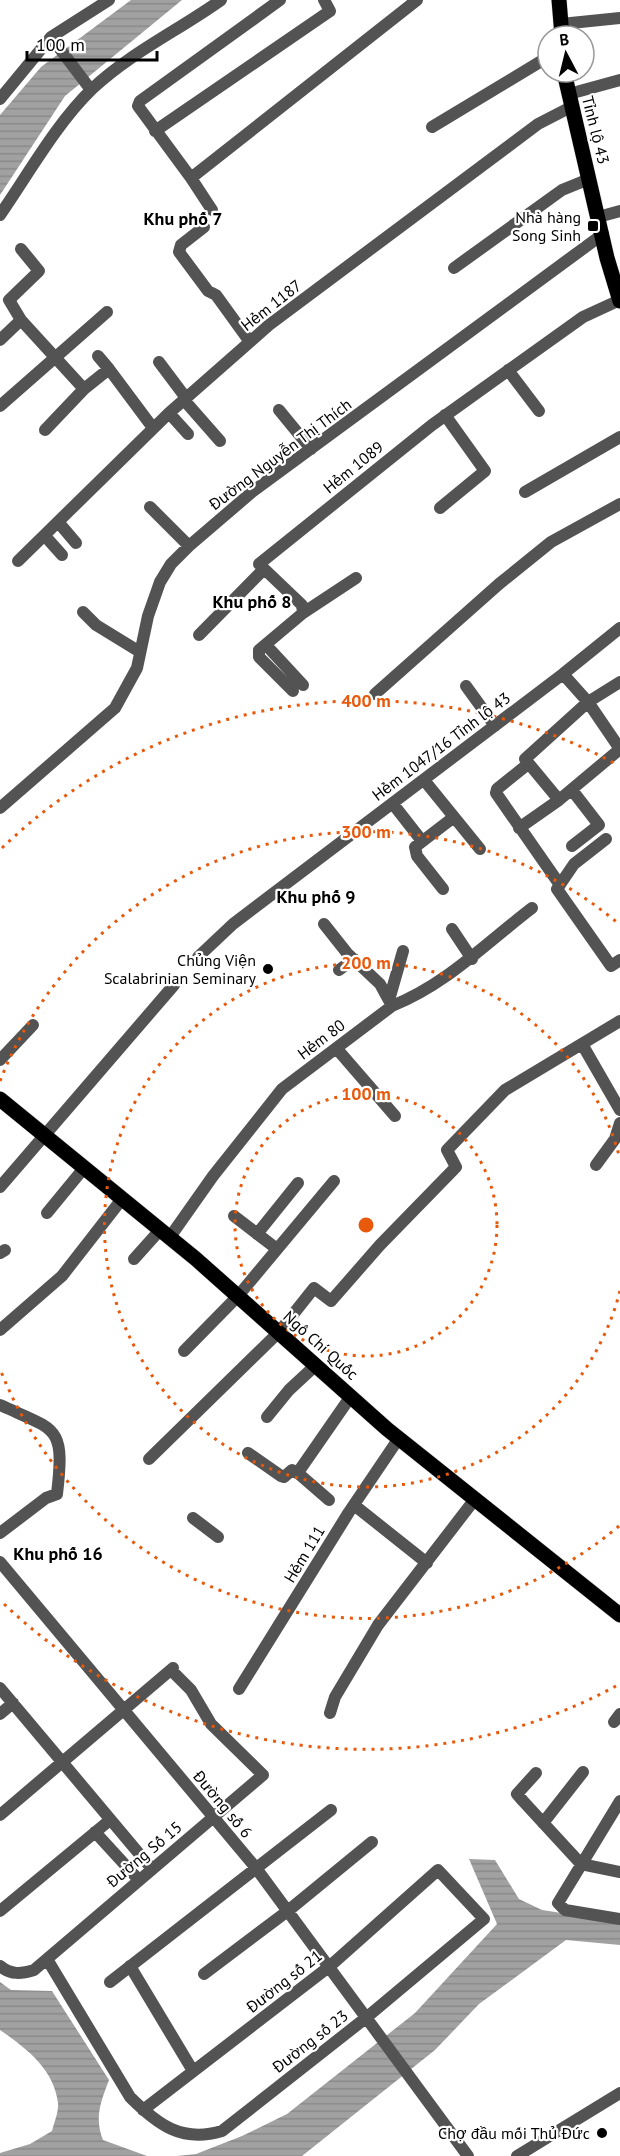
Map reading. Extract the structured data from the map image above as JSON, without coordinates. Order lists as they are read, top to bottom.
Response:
{
  "streets": {
    "main road": ["Tỉnh lộ 43", "Ngô Chí Quốc"],
    "street": [
      "Hẻm 1187",
      "Đường Nguyễn Thị Thích",
      "Hẻm 1089",
      "Hẻm 1047/16 Tỉnh lộ 43",
      "Hẻm 80",
      "Hẻm 111",
      "Đường số 6",
      "Đường Số 15",
      "Đường số 21",
      "Đường số 23"
    ]
  },
  "crossings": [
    ["Tỉnh lộ 43", "Hẻm 1187"],
    ["Tỉnh lộ 43", "Đường Nguyễn Thị Thích"],
    ["Tỉnh lộ 43", "Hẻm 1089"],
    ["Hẻm 80", "Ngô Chí Quốc"],
    ["Ngô Chí Quốc", "Hẻm 111"],
    ["Đường số 6", "Đường Số 15"],
    ["Đường số 6", "Đường số 21"],
    ["Đường số 6", "Đường số 23"],
    ["Đường Số 15", "Đường số 23"],
    ["Đường số 21", "Đường số 23"]
  ],
  "districts": [
    "Khu phố 7",
    "Khu phố 8",
    "Khu phố 9",
    "Khu phố 16"
  ],
  "places": {
    "transit": ["Nhà hàng Song Sinh"],
    "other": ["Chủng Viện Scalabrinian Seminary", "Chợ đầu mối Thủ Đức"]
  },
  "scale_bar": "100 m",
  "north": "top",
  "rings": [
    "400 m",
    "300 m",
    "200 m",
    "100 m"
  ]
}
